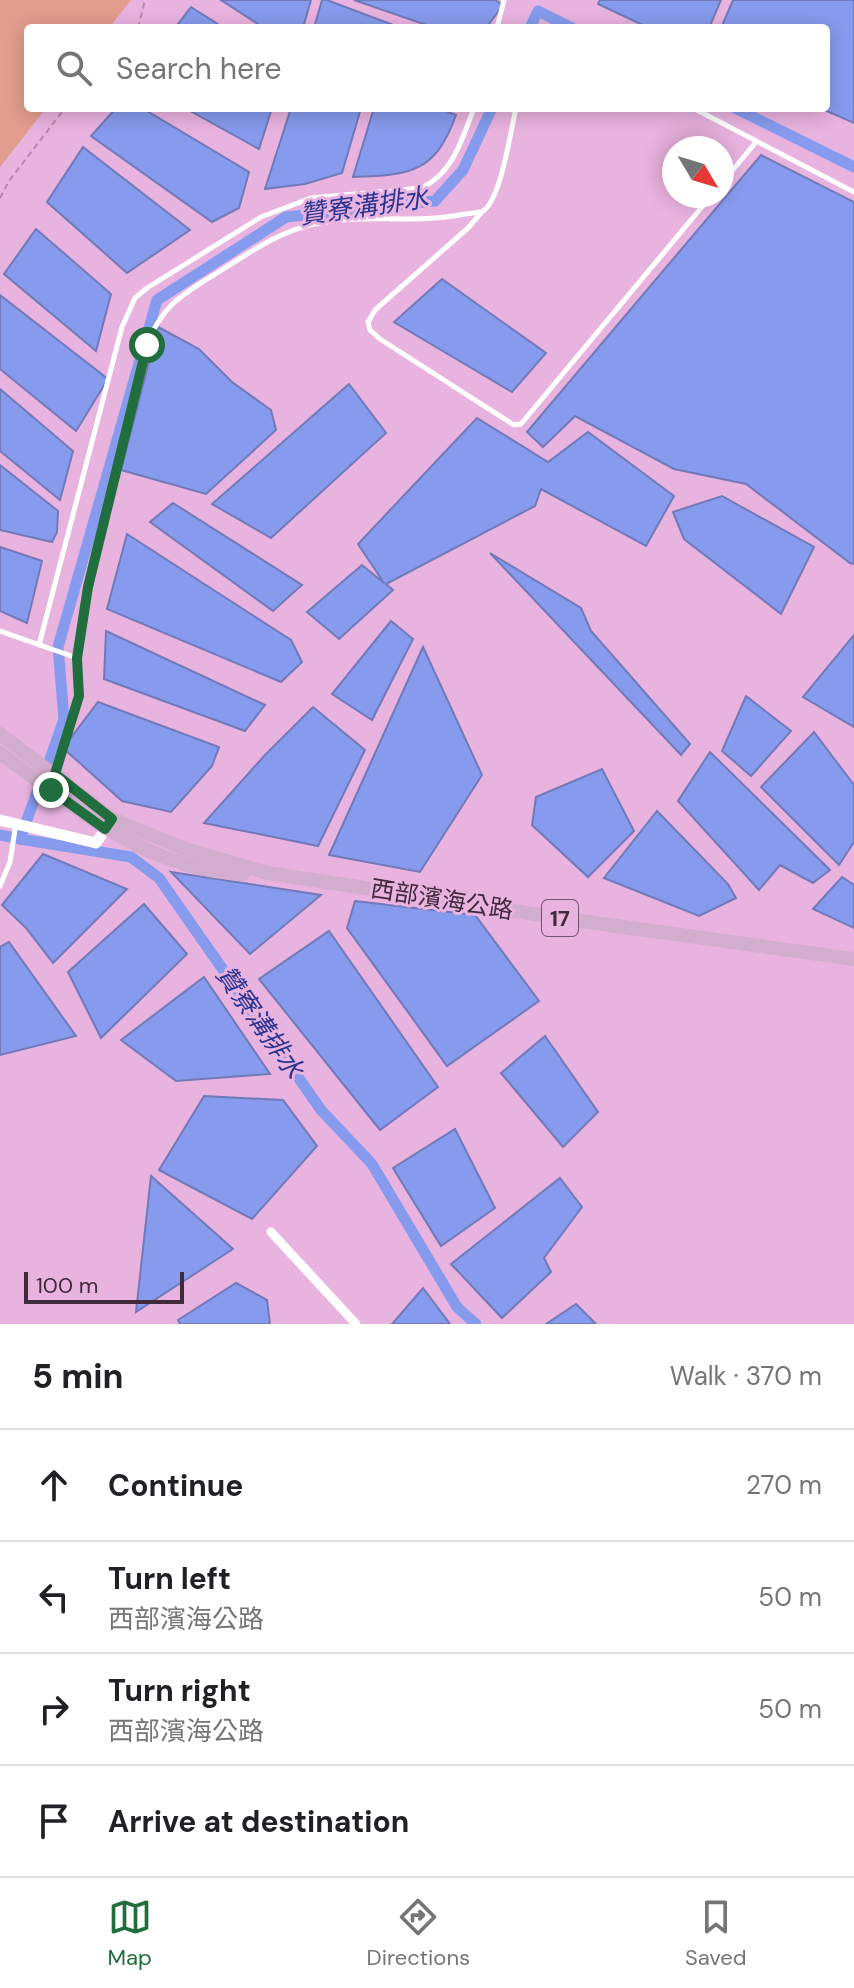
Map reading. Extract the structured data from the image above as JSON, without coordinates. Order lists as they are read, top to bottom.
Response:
{
  "streets": {
    "main road": ["西部濱海公路", "17"]
  },
  "water": ["贊寮溝排水"],
  "scale_bar": "100 m",
  "north": "bottom right",
  "page": {
    "search": "Search here",
    "scale": "100 m",
    "heading": ["5 min", "Walk · 370 m"],
    "list": [
      ["Continue", "270 m"],
      ["Turn left", "西部濱海公路", "50 m"],
      ["Turn right", "西部濱海公路", "50 m"],
      "Arrive at destination"
    ],
    "nav": ["Map", "Directions", "Saved"]
  }
}
